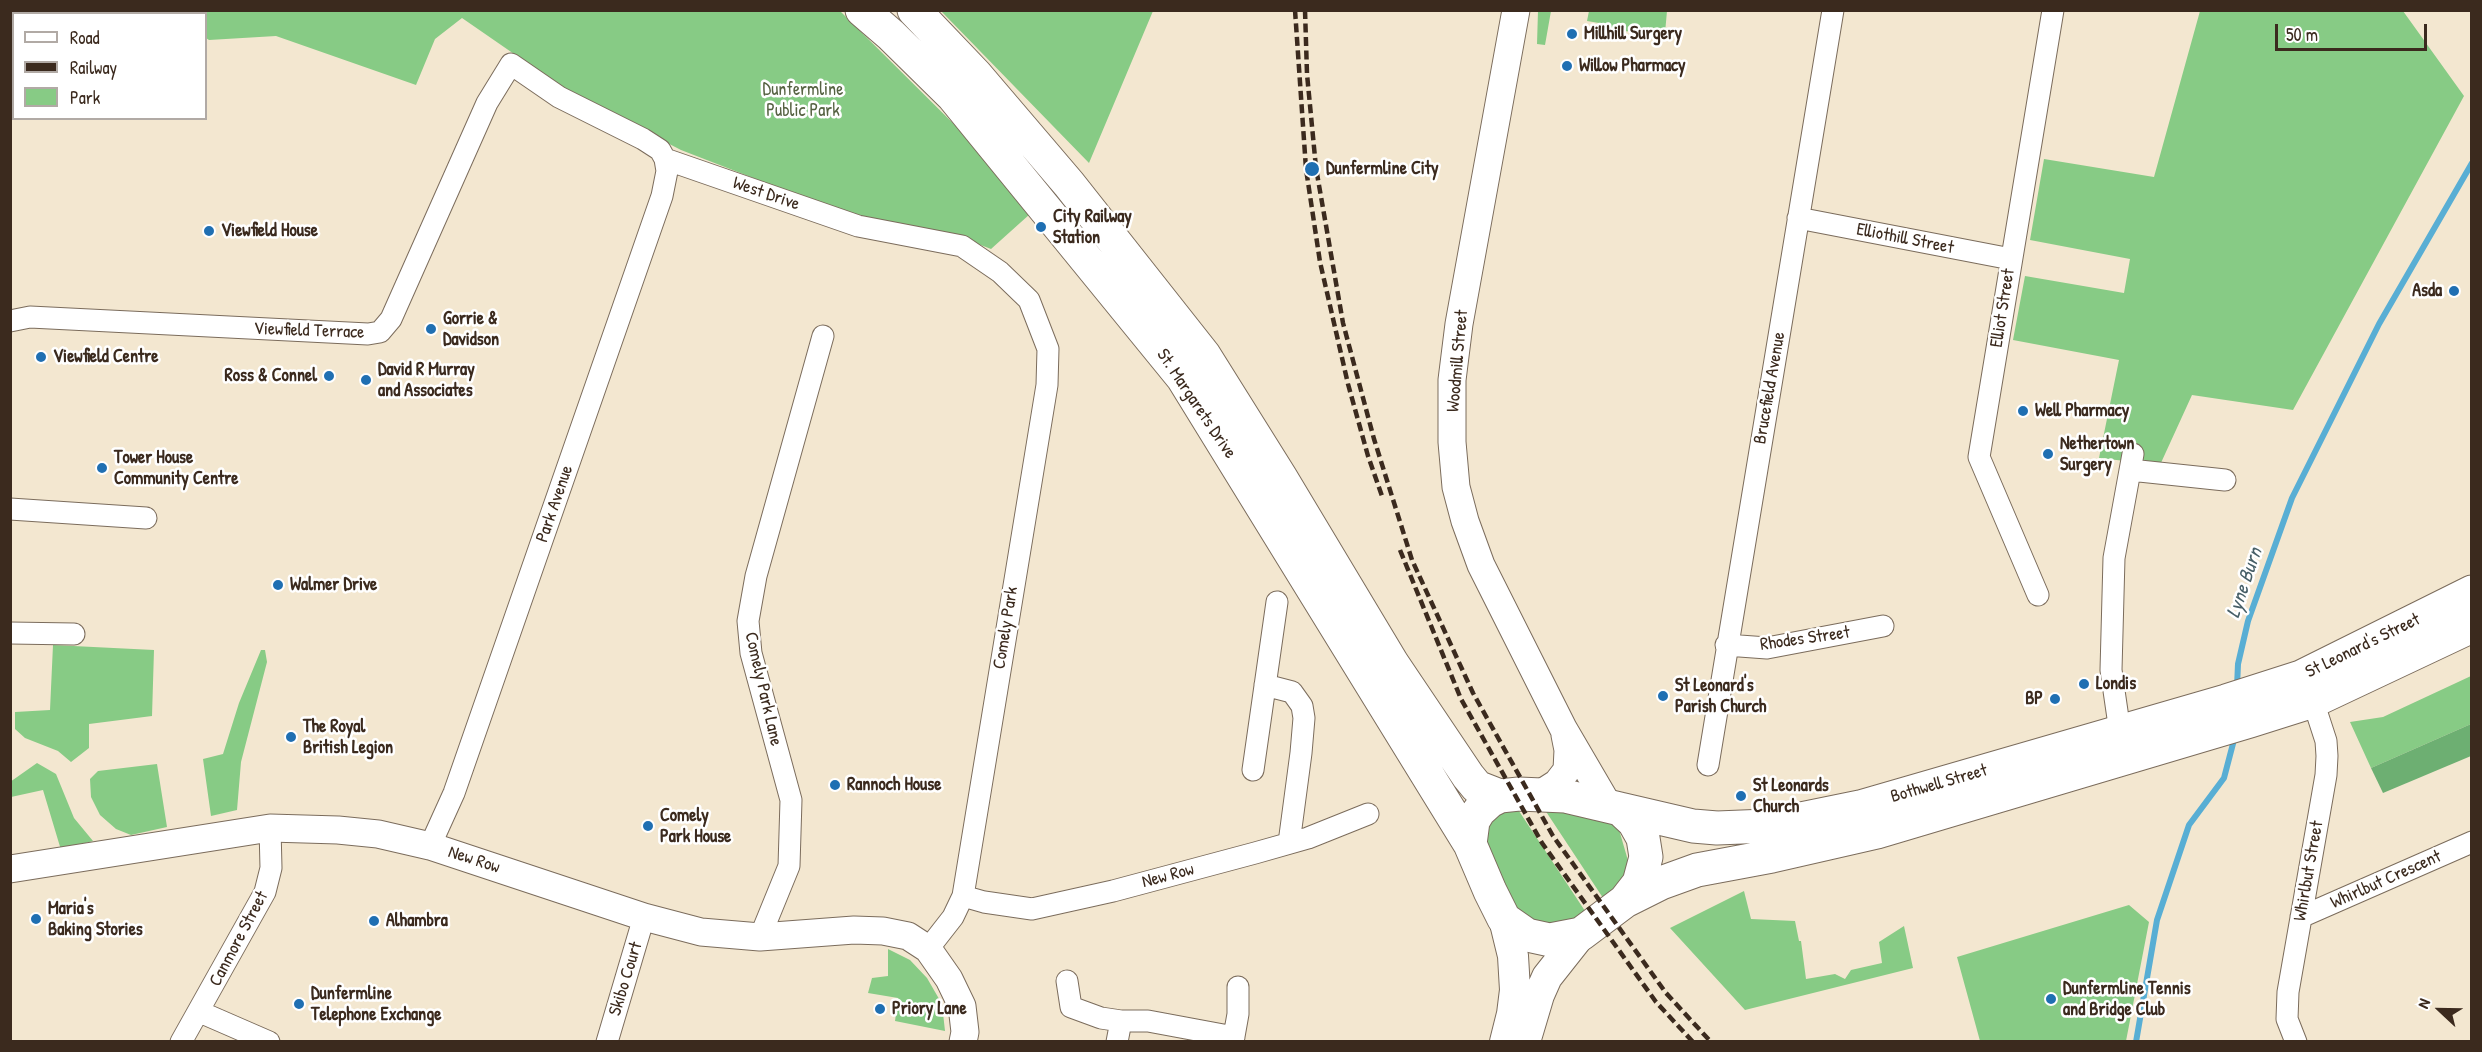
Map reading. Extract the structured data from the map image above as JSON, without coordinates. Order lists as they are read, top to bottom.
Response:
{
  "streets": {
    "main road": ["St. Margarets Drive", "St Leonard's Street", "Bothwell Street"],
    "street": [
      "West Drive",
      "Elliothill Street",
      "Elliot Street",
      "Viewfield Terrace",
      "Woodmill Street",
      "Brucefield Avenue",
      "Park Avenue",
      "Comely Park",
      "Rhodes Street",
      "Comely Park Lane",
      "New Row",
      "Whirlbut Street",
      "Whirlbut Crescent",
      "Canmore Street",
      "Skibo Court"
    ]
  },
  "crossings": [
    ["West Drive", "Viewfield Terrace"],
    ["West Drive", "Park Avenue"],
    ["West Drive", "Comely Park"],
    ["Elliothill Street", "Elliot Street"],
    ["Elliothill Street", "Brucefield Avenue"],
    ["Woodmill Street", "St. Margarets Drive"],
    ["Woodmill Street", "Bothwell Street"],
    ["Brucefield Avenue", "Rhodes Street"],
    ["St. Margarets Drive", "Bothwell Street"],
    ["Park Avenue", "New Row"],
    ["Comely Park", "New Row"],
    ["St Leonard's Street", "Bothwell Street"],
    ["St Leonard's Street", "Whirlbut Street"],
    ["Comely Park Lane", "New Row"],
    ["New Row", "Canmore Street"],
    ["New Row", "Skibo Court"],
    ["Whirlbut Street", "Whirlbut Crescent"]
  ],
  "water": ["Lyne Burn"],
  "parks": ["Dunfermline Public Park"],
  "places": [
    "Millhill Surgery",
    "Willow Pharmacy",
    "Dunfermline City",
    "City Railway Station",
    "Viewfield House",
    "Asda",
    "Gorrie & Davidson",
    "Viewfield Centre",
    "Ross & Connel",
    "David R Murray and Associates",
    "Well Pharmacy",
    "Nethertown Surgery",
    "Tower House Community Centre",
    "Walmer Drive",
    "Londis",
    "St Leonard's Parish Church",
    "BP",
    "The Royal British Legion",
    "Rannoch House",
    "St Leonards Church",
    "Comely Park House",
    "Maria's Baking Stories",
    "Alhambra",
    "Dunfermline Tennis and Bridge Club",
    "Dunfermline Telephone Exchange",
    "Priory Lane"
  ],
  "legend": ["Road", "Railway", "Park"],
  "scale_bar": "50 m",
  "north": "left"
}
